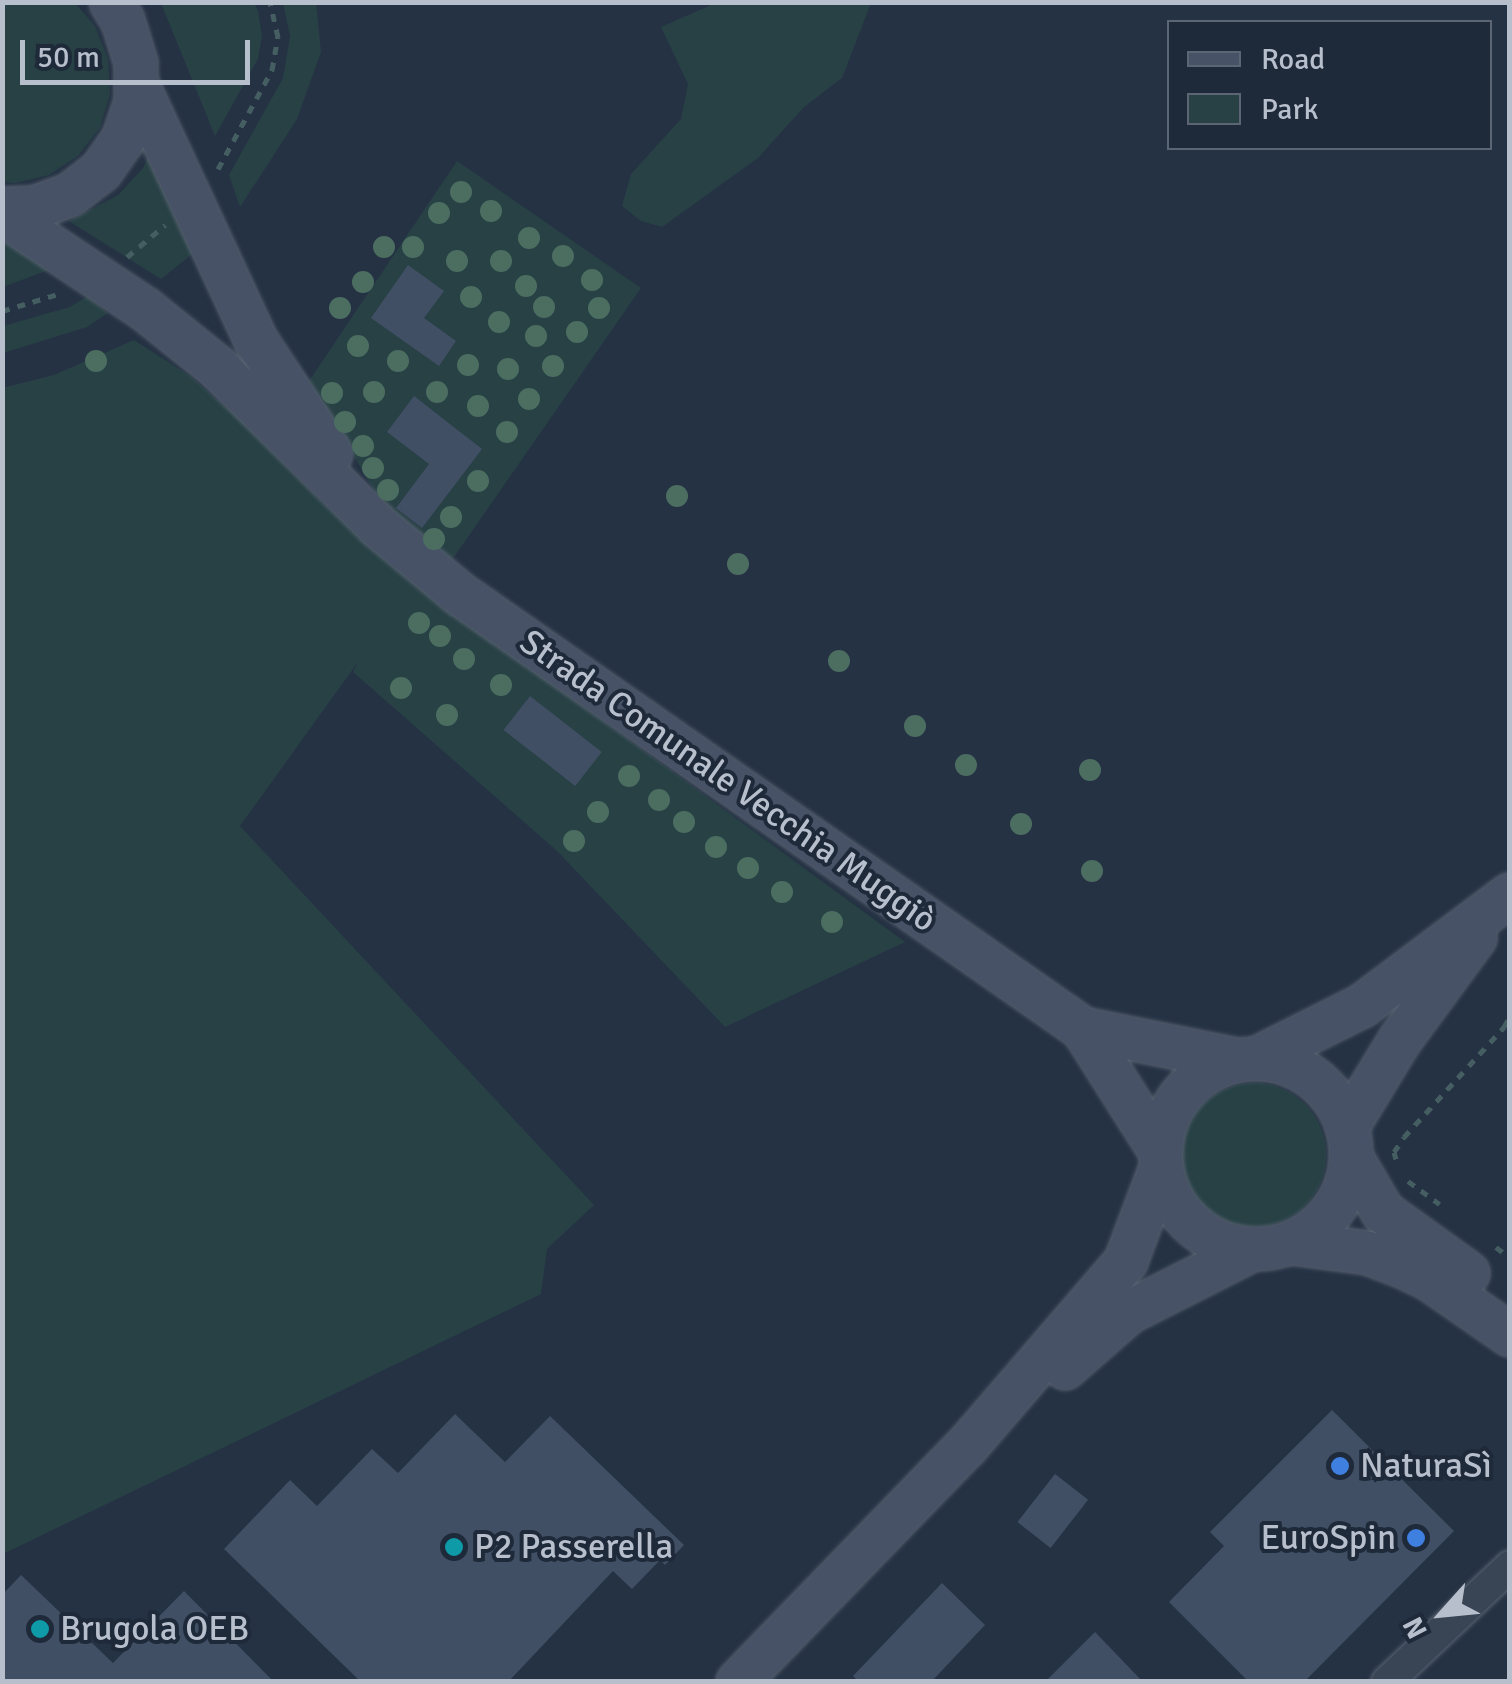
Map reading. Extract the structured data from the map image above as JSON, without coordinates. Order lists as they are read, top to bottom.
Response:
{
  "streets": {
    "main road": ["Strada Comunale Vecchia Muggiò"]
  },
  "places": [
    "NaturaSì",
    "EuroSpin",
    "P2 Passerella",
    "Brugola OEB"
  ],
  "legend": ["Road", "Park"],
  "scale_bar": "50 m",
  "north": "bottom left"
}
